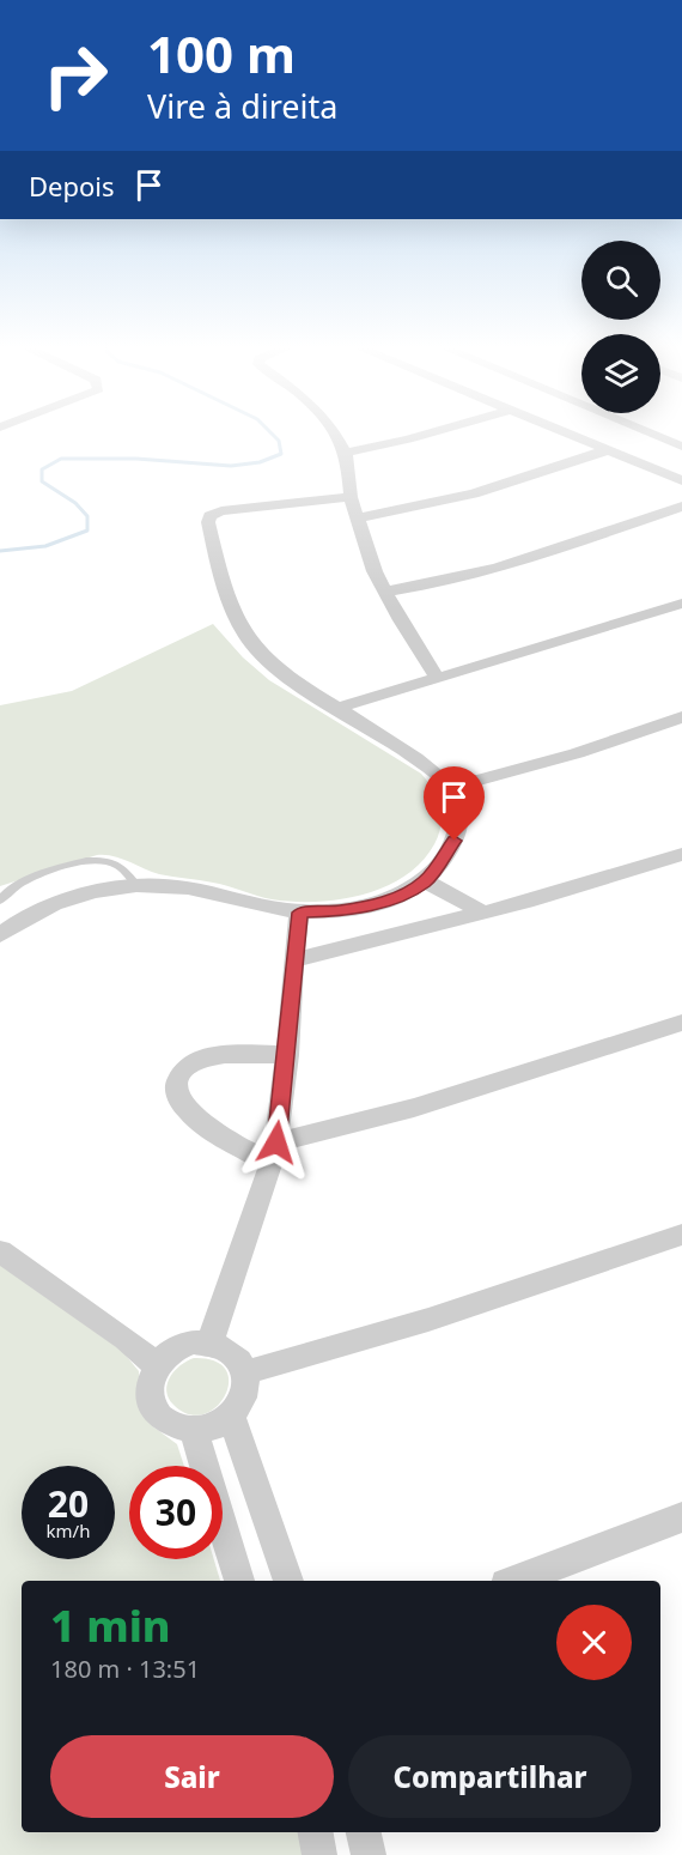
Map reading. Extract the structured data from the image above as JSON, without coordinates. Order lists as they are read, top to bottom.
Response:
{
  "page": {
    "turn": ["100 m", "Vire à direita"],
    "then": "Depois",
    "speed": "20 km/h",
    "limit": "30",
    "heading": ["1 min", "180 m · 13:51"],
    "buttons": ["Sair", "Compartilhar"]
  }
}
